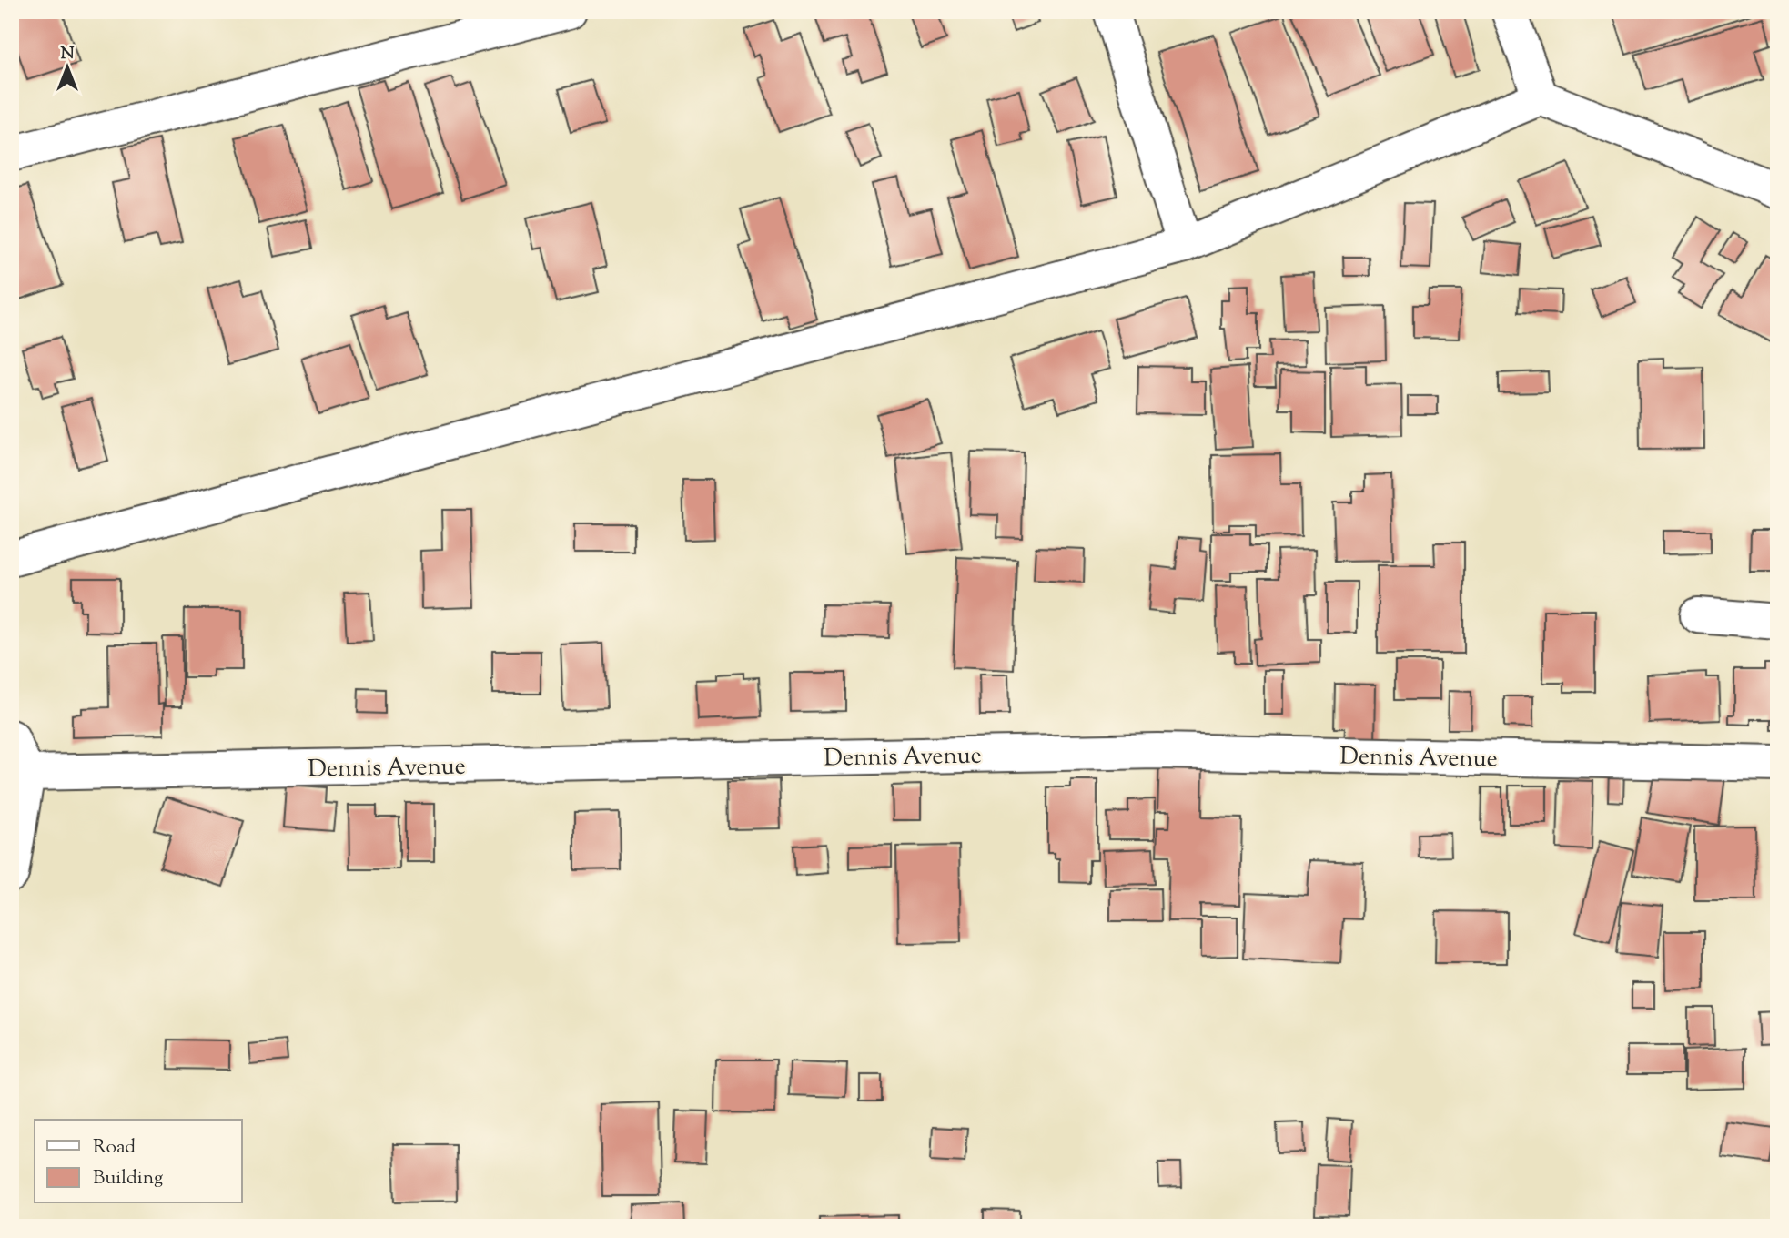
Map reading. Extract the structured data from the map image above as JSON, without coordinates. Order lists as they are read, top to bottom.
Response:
{
  "streets": {
    "street": ["Dennis Avenue"]
  },
  "legend": ["Road", "Building"],
  "north": "top"
}
